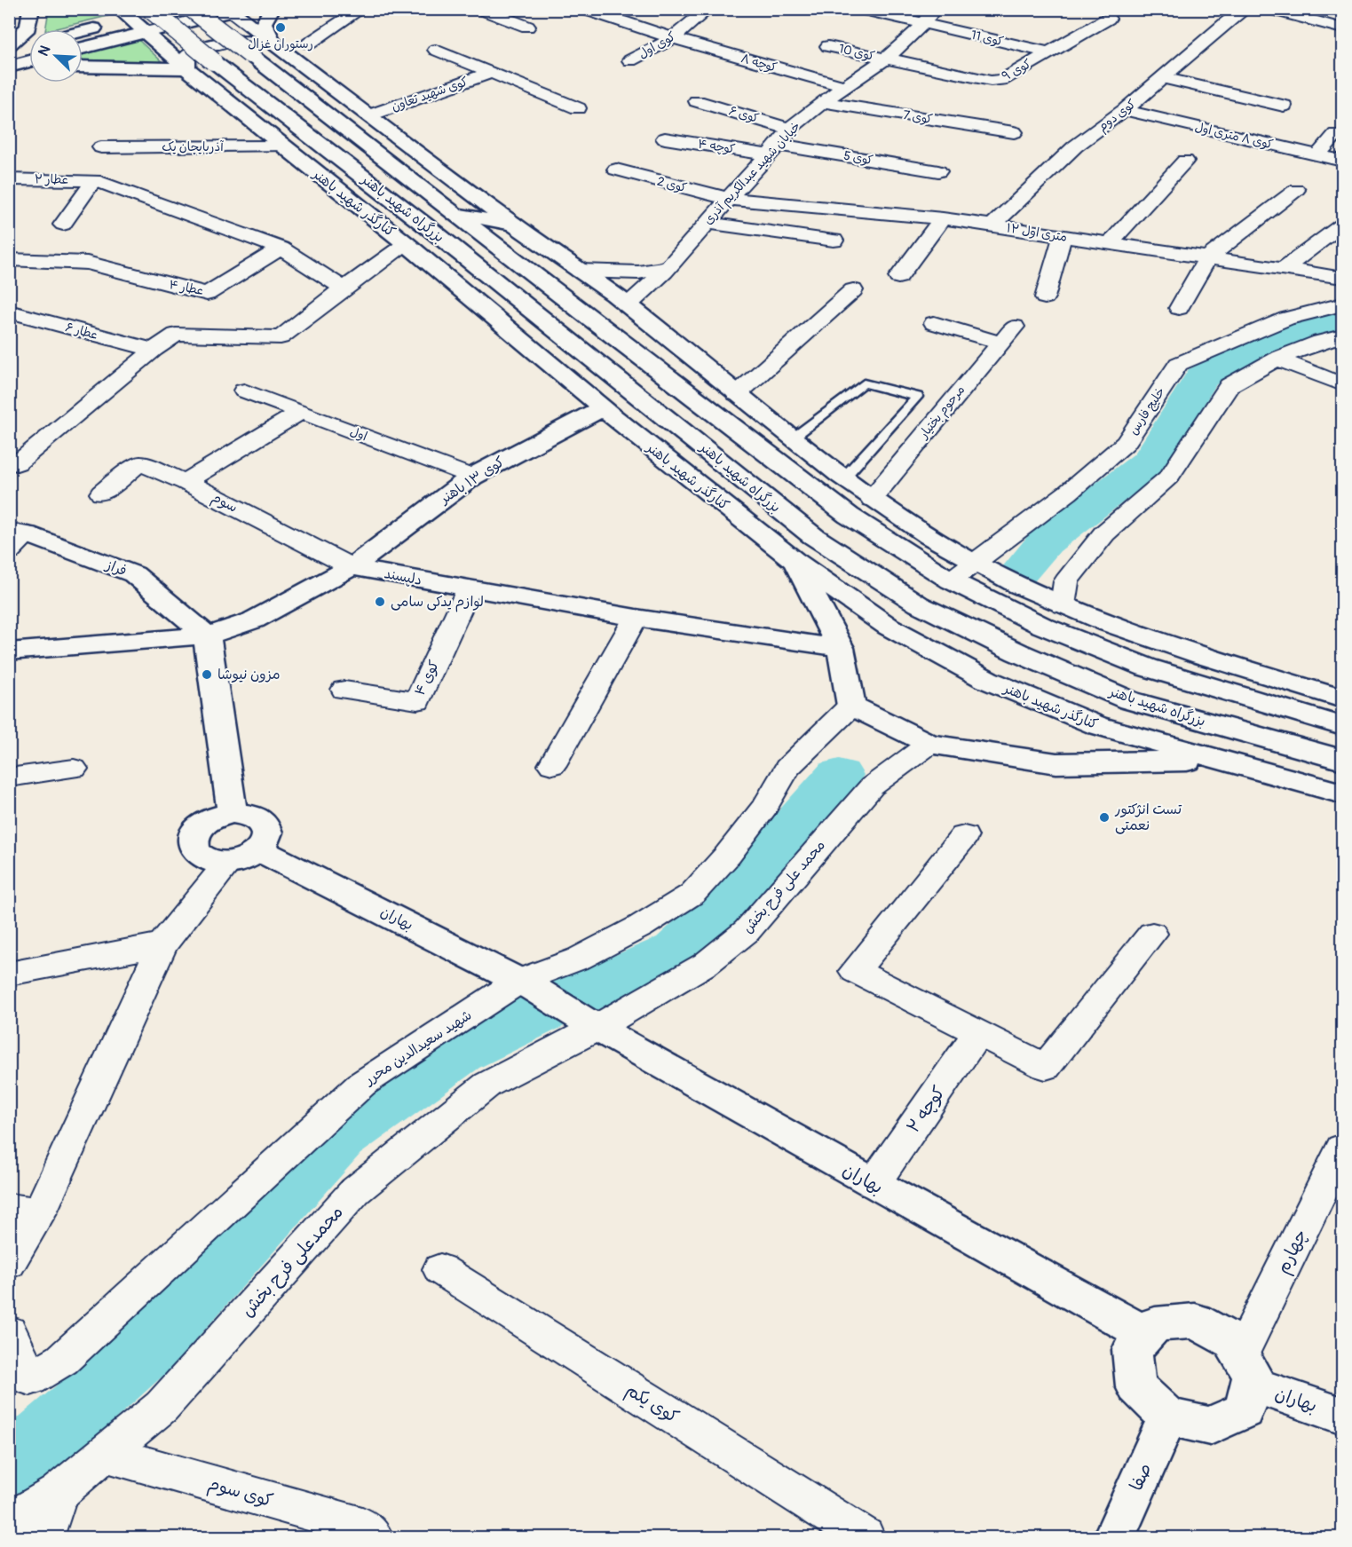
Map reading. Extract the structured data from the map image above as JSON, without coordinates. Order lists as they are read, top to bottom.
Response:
{
  "streets": {
    "main road": [
      "کنارگذر شهید باهنر",
      "بزرگراه شهید باهنر",
      "کوی ۱۳ باهنر",
      "فراز",
      "دلپسند",
      "بهاران",
      "صفا"
    ],
    "street": [
      "کوی 11",
      "کوی اول",
      "کوی 10",
      "کوچه ۸",
      "کوی ۹",
      "کوی شهید تعاون",
      "کوی ۶",
      "کوی دوم",
      "کوی 7",
      "کوی ۸ متری اول",
      "آذربایجان یک",
      "کوچه ۴",
      "کوی 5",
      "خیابان شهید عبدالکریم آذری",
      "عطار ۲",
      "کوی 2",
      "۱۲ متری اول",
      "عطار ۴",
      "عطار ۶",
      "خلیج فارس",
      "مرحوم بختیار",
      "اول",
      "سوم",
      "کوی ۴",
      "محمد علی فرح بخش",
      "شهید سعیدالدین محرر",
      "کوچه ۲",
      "چهارم",
      "محمدعلی فرح بخش",
      "کوی یکم",
      "کوی سوم"
    ]
  },
  "crossings": [
    ["کوی 11", "کوی ۹"],
    ["کوی 11", "خیابان شهید عبدالکریم آذری"],
    ["کوی اول", "کوچه ۸"],
    ["کوی 10", "کوی ۹"],
    ["کوی 10", "خیابان شهید عبدالکریم آذری"],
    ["کوچه ۸", "خیابان شهید عبدالکریم آذری"],
    ["کوی ۹", "خیابان شهید عبدالکریم آذری"],
    ["کوی ۶", "خیابان شهید عبدالکریم آذری"],
    ["کوی دوم", "کوی ۸ متری اول"],
    ["کوی دوم", "۱۲ متری اول"],
    ["کوی 7", "خیابان شهید عبدالکریم آذری"],
    ["آذربایجان یک", "کنارگذر شهید باهنر"],
    ["کوچه ۴", "کوی 5"],
    ["کوچه ۴", "خیابان شهید عبدالکریم آذری"],
    ["کوی 5", "خیابان شهید عبدالکریم آذری"],
    ["خیابان شهید عبدالکریم آذری", "کوی 2"],
    ["خیابان شهید عبدالکریم آذری", "۱۲ متری اول"],
    ["عطار ۲", "عطار ۴"],
    ["کوی 2", "۱۲ متری اول"],
    ["کنارگذر شهید باهنر", "بزرگراه شهید باهنر"],
    ["کنارگذر شهید باهنر", "کوی ۱۳ باهنر"],
    ["بزرگراه شهید باهنر", "خلیج فارس"],
    ["اول", "کوی ۱۳ باهنر"],
    ["کوی ۱۳ باهنر", "سوم"],
    ["کوی ۱۳ باهنر", "دلپسند"],
    ["سوم", "دلپسند"],
    ["دلپسند", "کوی ۴"],
    ["محمد علی فرح بخش", "بهاران"],
    ["محمد علی فرح بخش", "محمدعلی فرح بخش"],
    ["بهاران", "شهید سعیدالدین محرر"],
    ["بهاران", "کوچه ۲"],
    ["بهاران", "چهارم"],
    ["بهاران", "محمدعلی فرح بخش"],
    ["بهاران", "صفا"],
    ["چهارم", "صفا"],
    ["محمدعلی فرح بخش", "کوی سوم"]
  ],
  "places": [
    "رستوران غزال",
    "لوازم یدکی سامی",
    "مزون نیوشا",
    "تست انژکتور نعمتی"
  ],
  "north": "top left"
}
